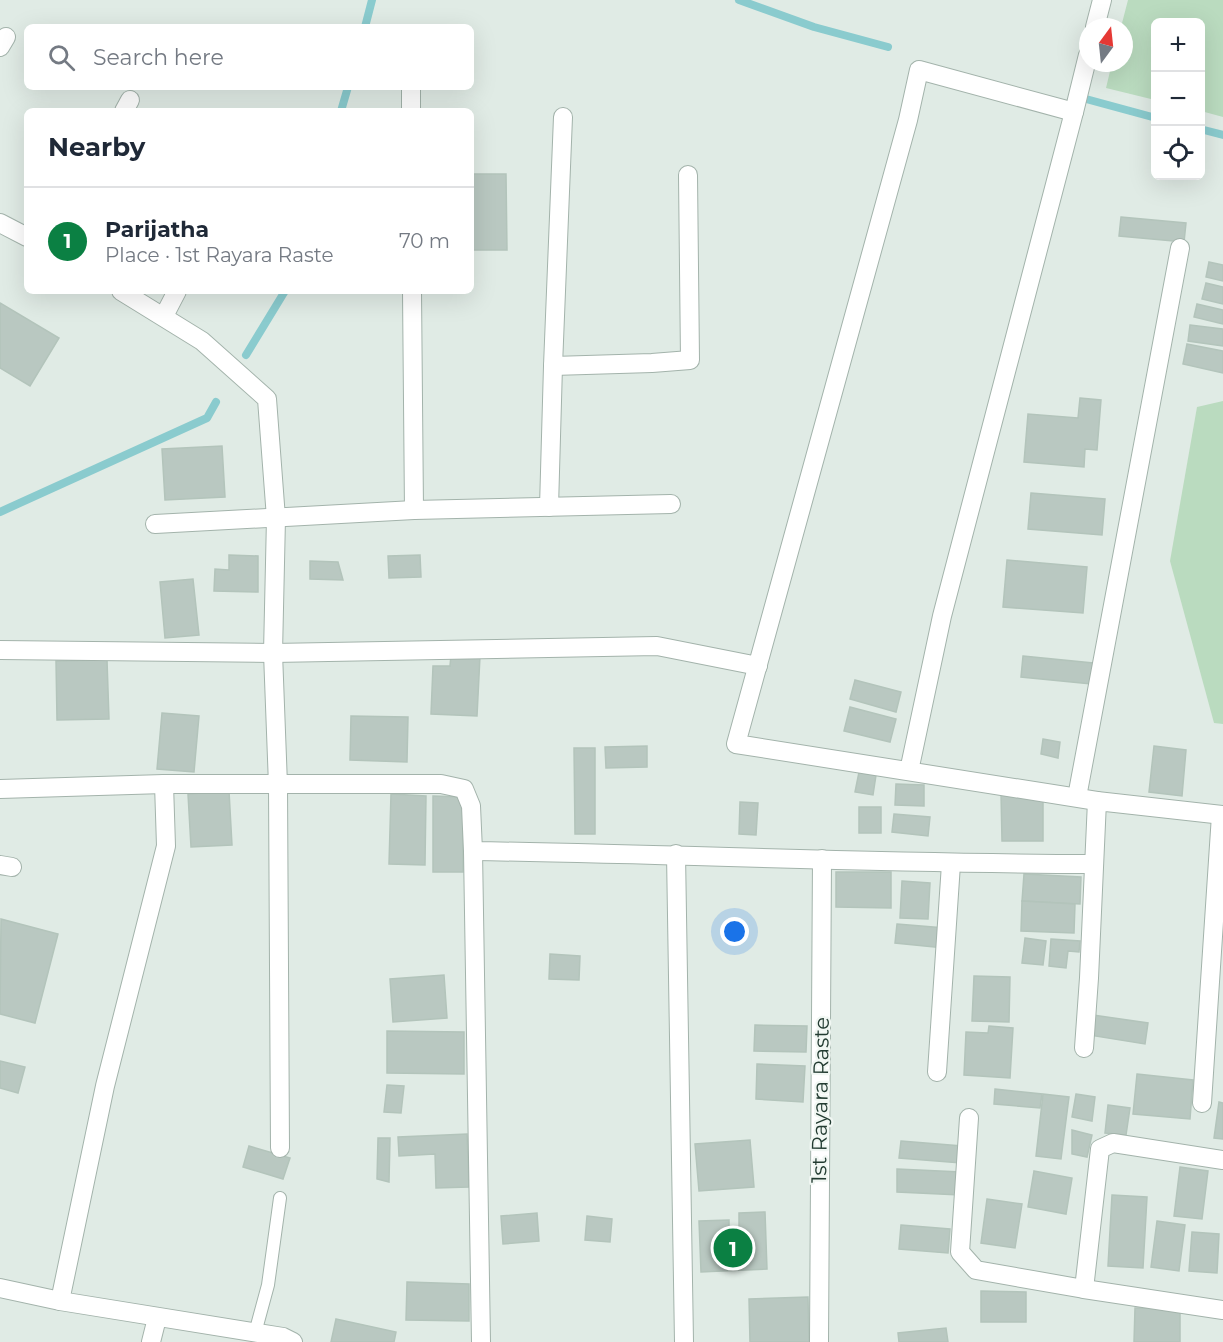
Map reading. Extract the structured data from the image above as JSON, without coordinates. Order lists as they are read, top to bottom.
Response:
{
  "streets": {
    "street": ["1st Rayara Raste"]
  },
  "north": "top",
  "page": {
    "map_buttons": ["+", "−"],
    "search": "Search here",
    "heading": "Nearby",
    "list": [
      {
        "mark": "1",
        "name": "Parijatha",
        "note": "Place · 1st Rayara Raste",
        "value": "70 m"
      }
    ],
    "pins": "1"
  }
}
